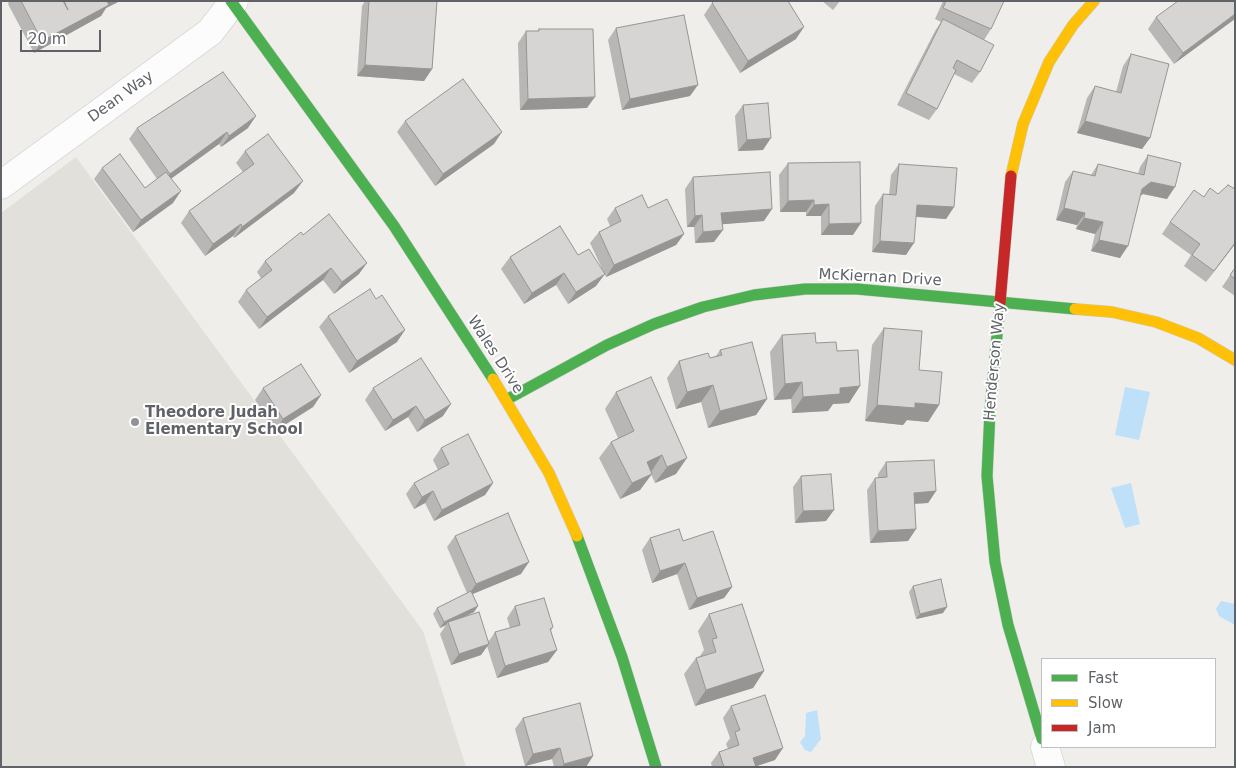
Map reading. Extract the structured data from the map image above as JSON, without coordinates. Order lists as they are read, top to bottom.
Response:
{
  "streets": {
    "street": [
      "Dean Way",
      "McKiernan Drive",
      "Wales Drive",
      "Henderson Way"
    ]
  },
  "crossings": [
    ["Dean Way", "Wales Drive"],
    ["McKiernan Drive", "Wales Drive"],
    ["McKiernan Drive", "Henderson Way"]
  ],
  "places": ["Theodore Judah Elementary School"],
  "legend": ["Fast", "Slow", "Jam"],
  "scale_bar": "20 m"
}
